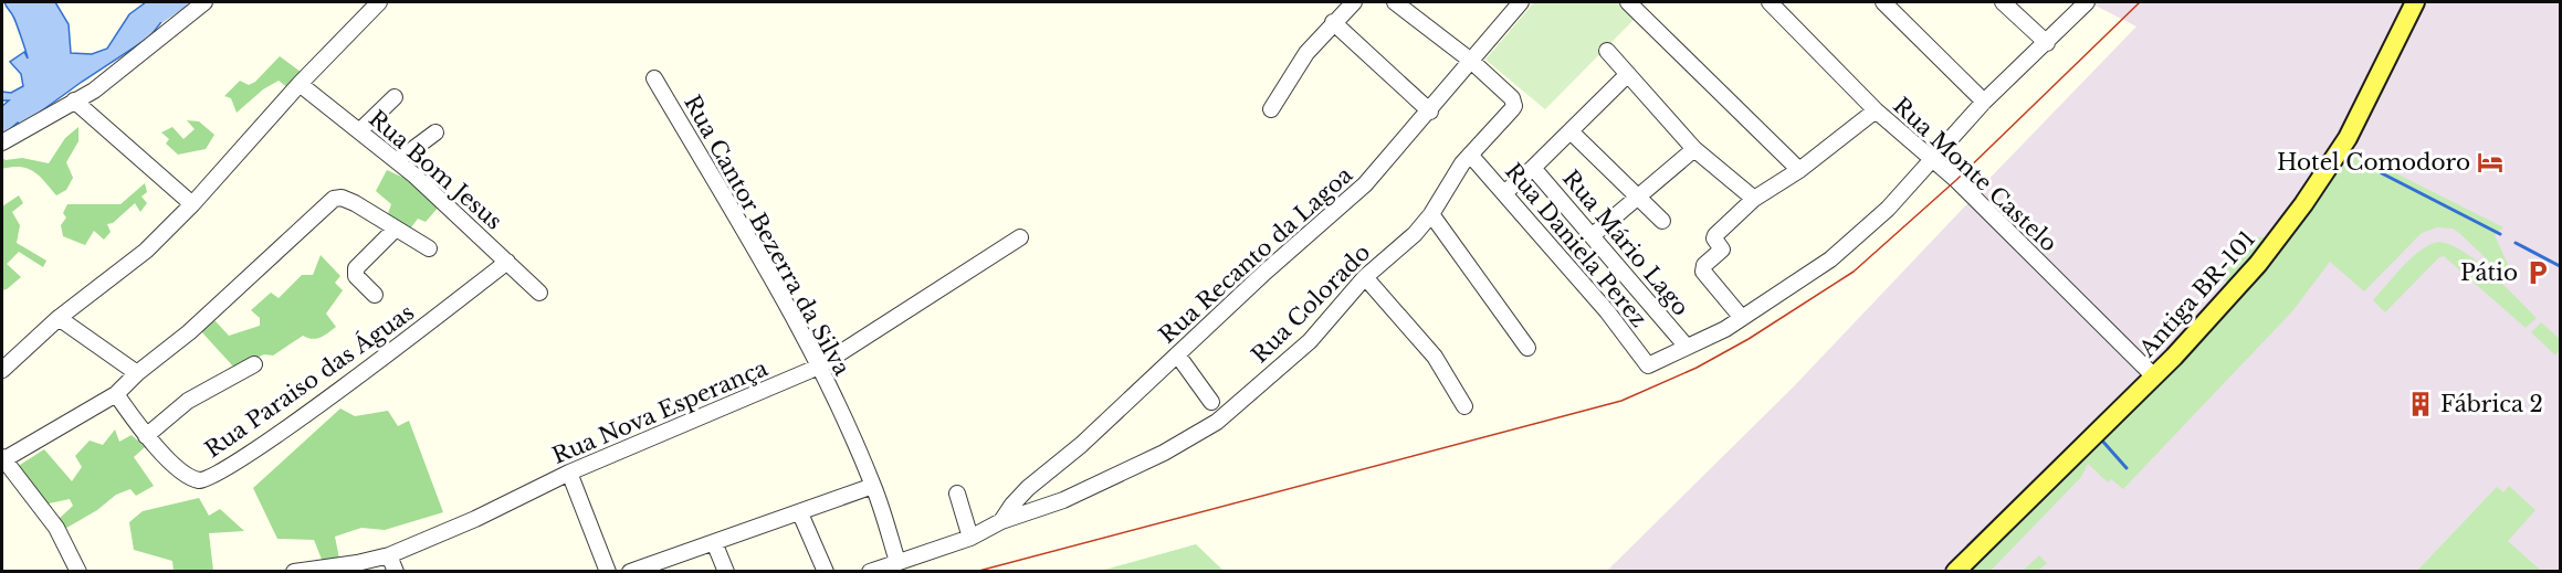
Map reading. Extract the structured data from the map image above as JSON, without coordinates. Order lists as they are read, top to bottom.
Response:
{
  "streets": {
    "main road": ["Antiga BR-101"],
    "street": [
      "Rua Bom Jesus",
      "Rua Monte Castelo",
      "Rua Cantor Bezerra da Silva",
      "Rua Mário Lago",
      "Rua Daniela Perez",
      "Rua Recanto da Lagoa",
      "Rua Colorado",
      "Rua Paraiso das Águas",
      "Rua Nova Esperança"
    ]
  },
  "crossings": [
    ["Rua Bom Jesus", "Rua Paraiso das Águas"],
    ["Rua Monte Castelo", "Antiga BR-101"],
    ["Rua Cantor Bezerra da Silva", "Rua Nova Esperança"],
    ["Rua Mário Lago", "Rua Daniela Perez"],
    ["Rua Daniela Perez", "Rua Colorado"],
    ["Rua Recanto da Lagoa", "Rua Colorado"]
  ],
  "places": {
    "hotel": ["Hotel Comodoro"],
    "parking": ["Pátio"],
    "building": ["Fábrica 2"]
  }
}
